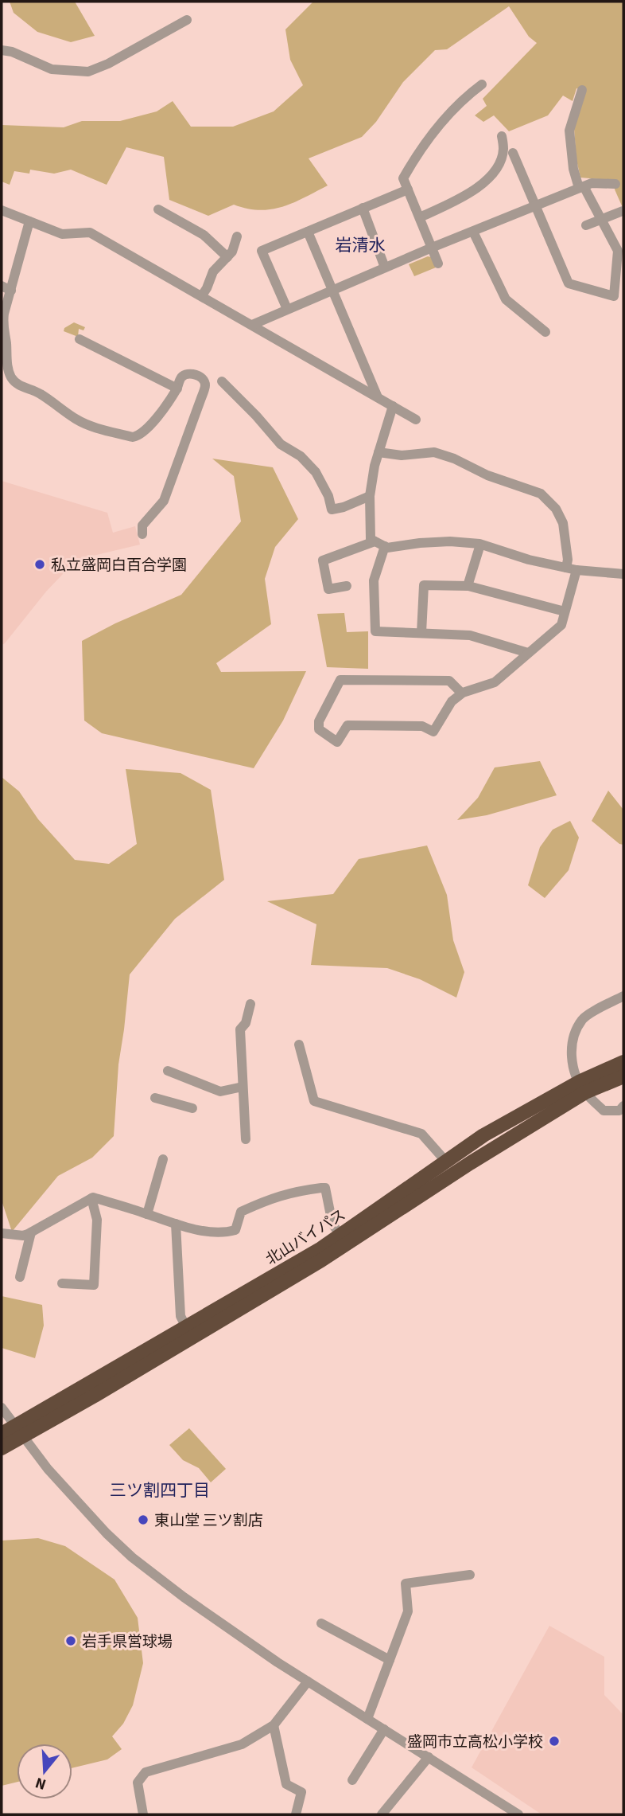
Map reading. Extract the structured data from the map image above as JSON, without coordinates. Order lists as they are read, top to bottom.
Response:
{
  "streets": {
    "highway": ["北山バイパス"]
  },
  "districts": ["岩清水", "三ツ割四丁目"],
  "places": [
    "私立盛岡白百合学園",
    "東山堂 三ツ割店",
    "岩手県営球場",
    "盛岡市立高松小学校"
  ],
  "north": "bottom"
}
